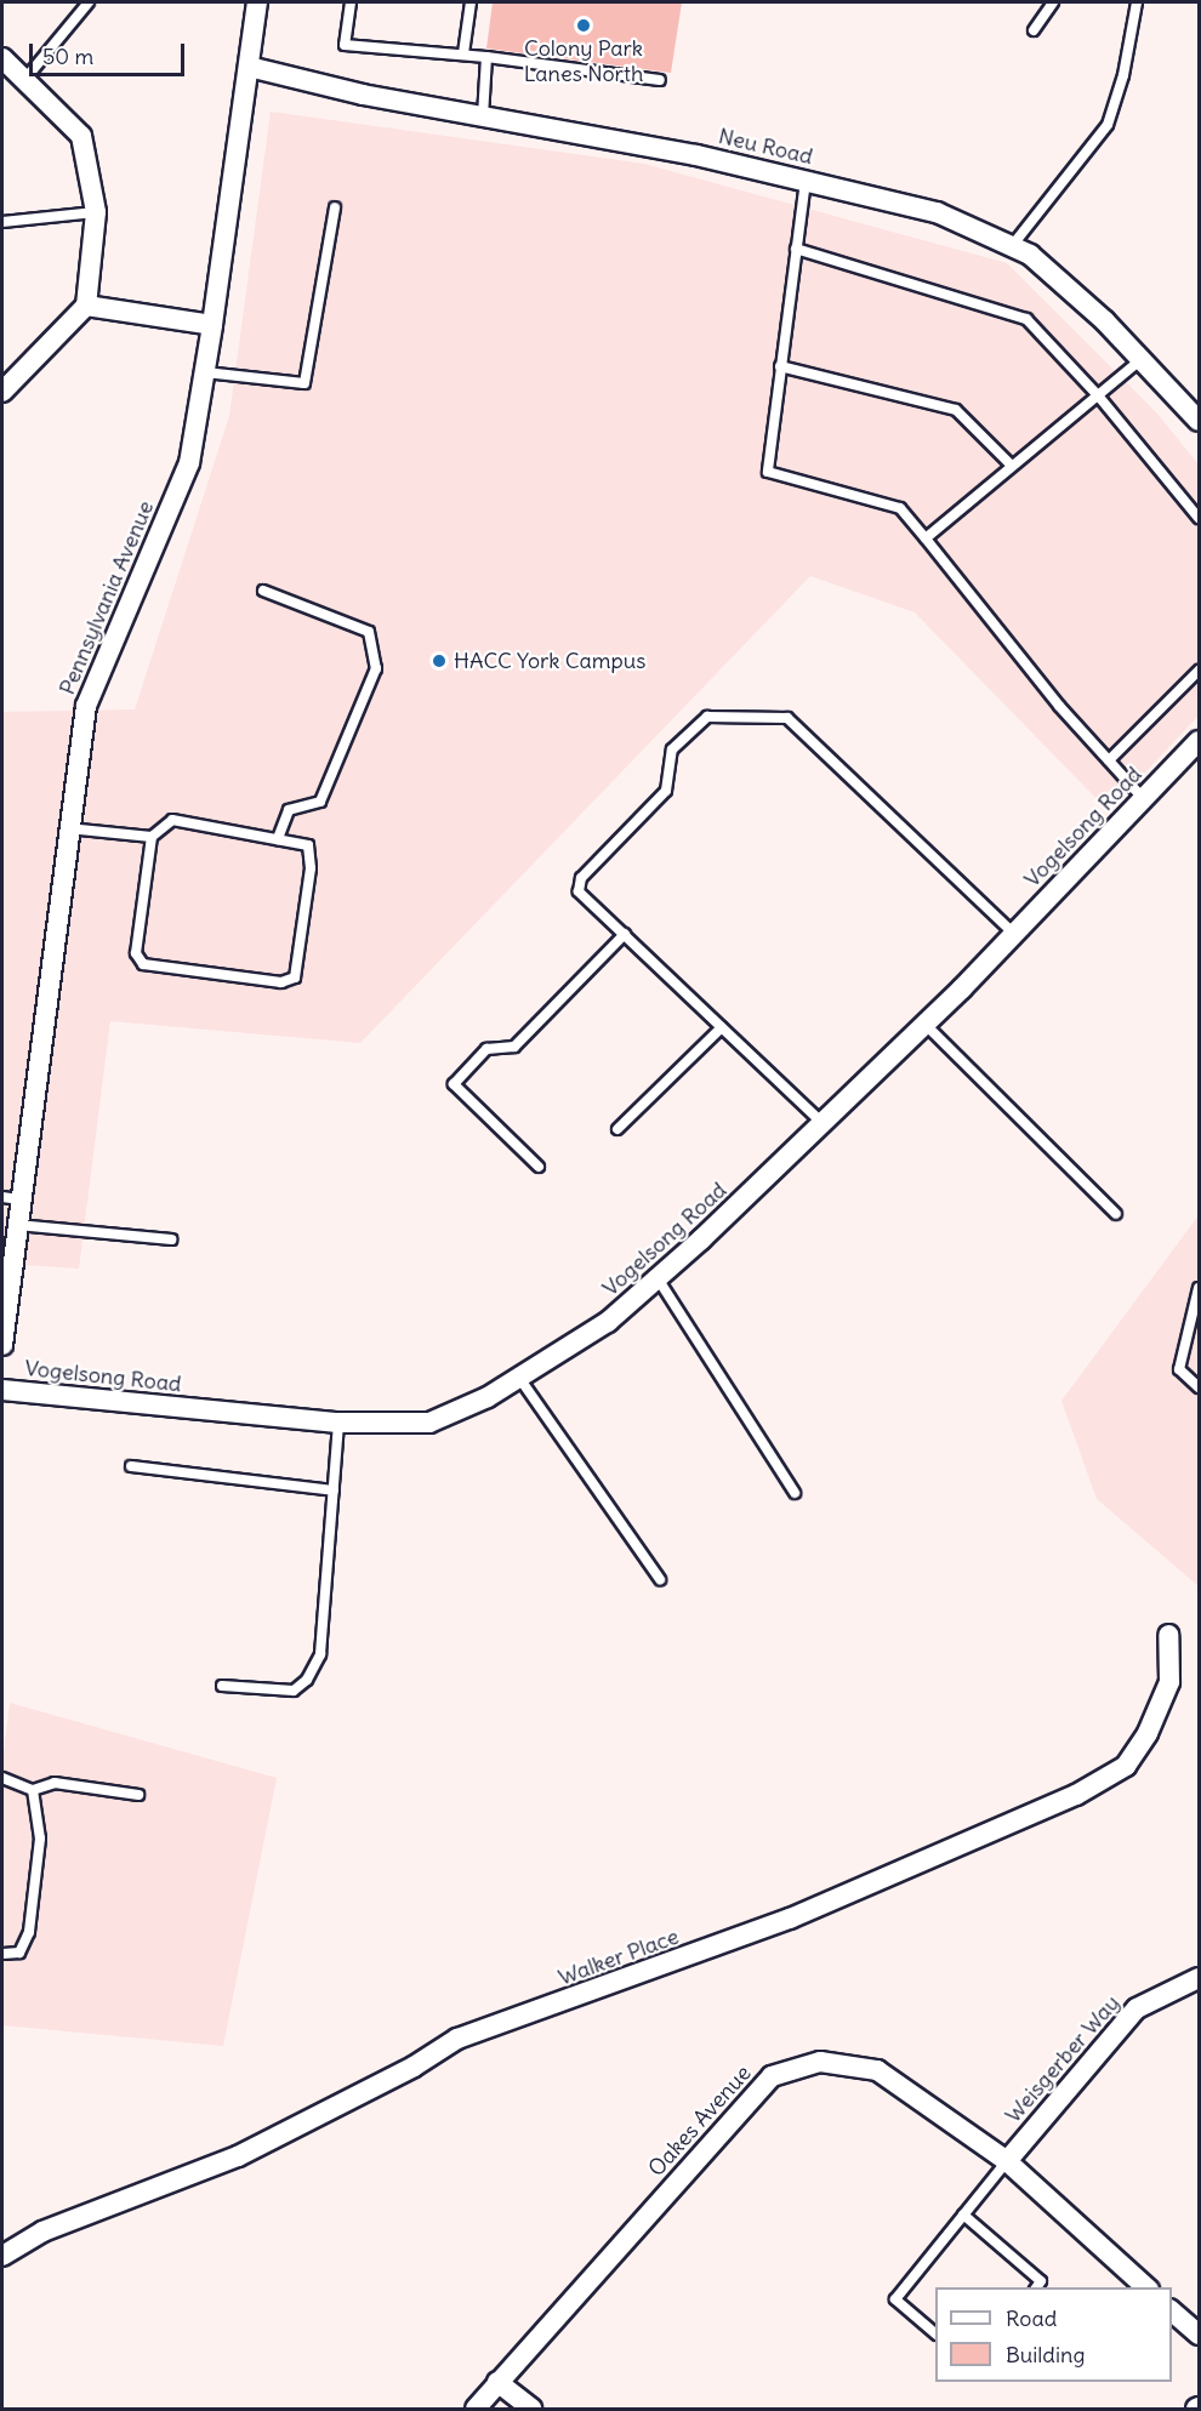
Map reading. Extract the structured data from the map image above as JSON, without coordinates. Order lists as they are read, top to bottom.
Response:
{
  "streets": {
    "street": [
      "Neu Road",
      "Pennsylvania Avenue",
      "Vogelsong Road",
      "Walker Place",
      "Weisgerber Way",
      "Oakes Avenue"
    ]
  },
  "crossings": [
    ["Neu Road", "Pennsylvania Avenue"],
    ["Weisgerber Way", "Oakes Avenue"]
  ],
  "places": ["Colony Park Lanes North", "HACC York Campus"],
  "legend": ["Road", "Building"],
  "scale_bar": "50 m"
}
